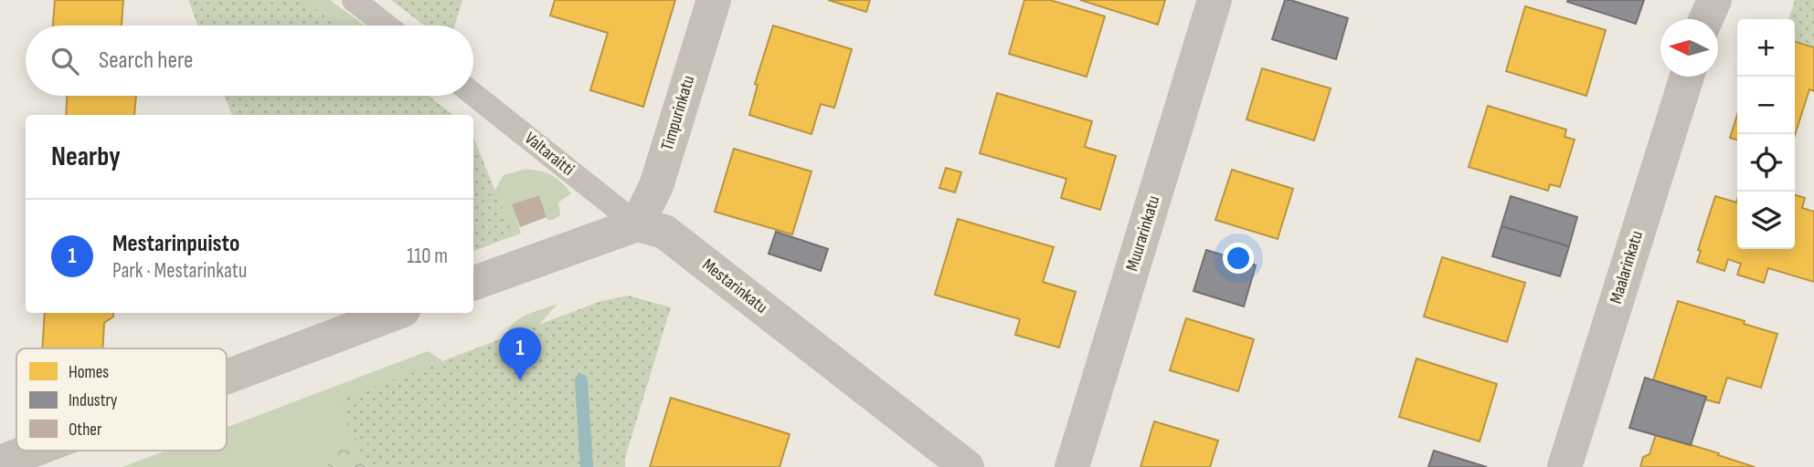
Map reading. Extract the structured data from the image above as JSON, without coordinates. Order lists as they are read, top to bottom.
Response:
{
  "streets": {
    "street": [
      "Timpurinkatu",
      "Muurarinkatu",
      "Maalarinkatu",
      "Mestarinkatu"
    ],
    "lane": ["Valtaraitti"]
  },
  "crossings": [
    ["Timpurinkatu", "Valtaraitti"],
    ["Timpurinkatu", "Mestarinkatu"],
    ["Valtaraitti", "Mestarinkatu"]
  ],
  "legend": ["Homes", "Industry", "Other"],
  "north": "left",
  "page": {
    "map_buttons": ["+", "−"],
    "search": "Search here",
    "heading": "Nearby",
    "list": [
      {
        "mark": "1",
        "name": "Mestarinpuisto",
        "note": "Park · Mestarinkatu",
        "value": "110 m"
      }
    ],
    "pins": "1"
  }
}
